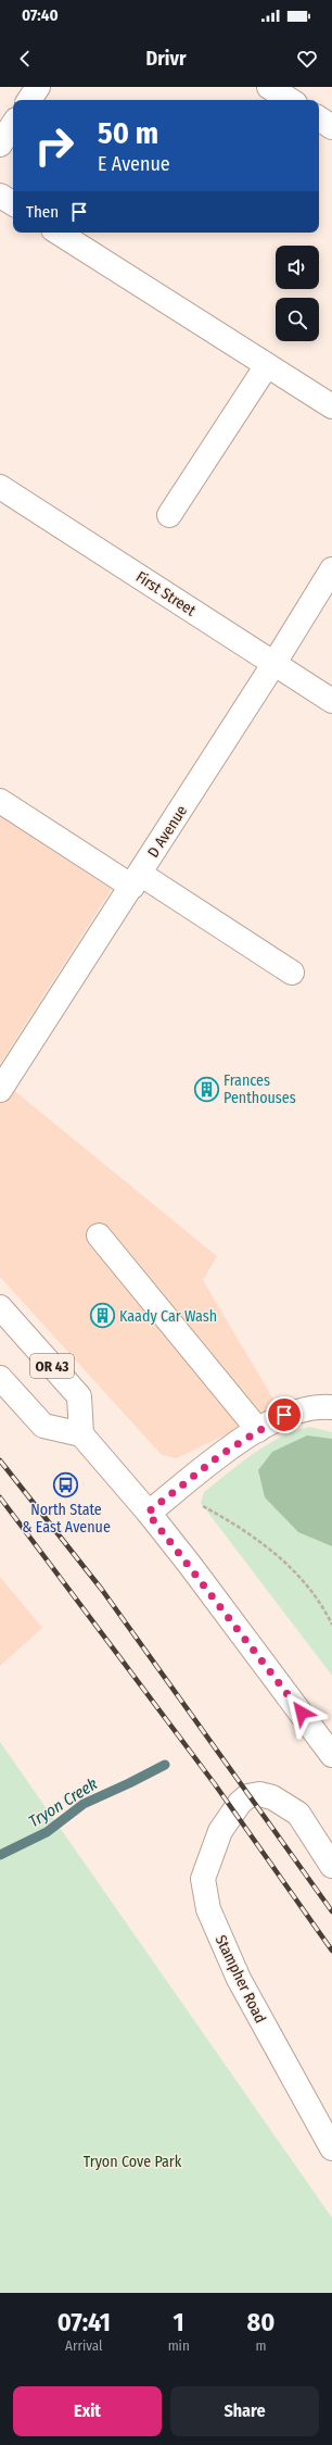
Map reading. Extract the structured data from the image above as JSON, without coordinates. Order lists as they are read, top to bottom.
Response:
{
  "streets": {
    "street": [
      "First Street",
      "D Avenue",
      "OR 43",
      "Stampher Road"
    ]
  },
  "crossings": [
    ["First Street", "D Avenue"]
  ],
  "water": ["Tryon Creek"],
  "parks": ["Tryon Cove Park"],
  "places": {
    "building": ["Frances Penthouses", "Kaady Car Wash"],
    "bus stop": ["North State & East Avenue"]
  },
  "page": {
    "status": "07:40",
    "header": "Drivr",
    "turn": ["50 m", "E Avenue"],
    "then": "Then",
    "eta": [
      "07:41",
      "Arrival",
      "1",
      "min",
      "80",
      "m"
    ],
    "buttons": ["Exit", "Share"]
  }
}
